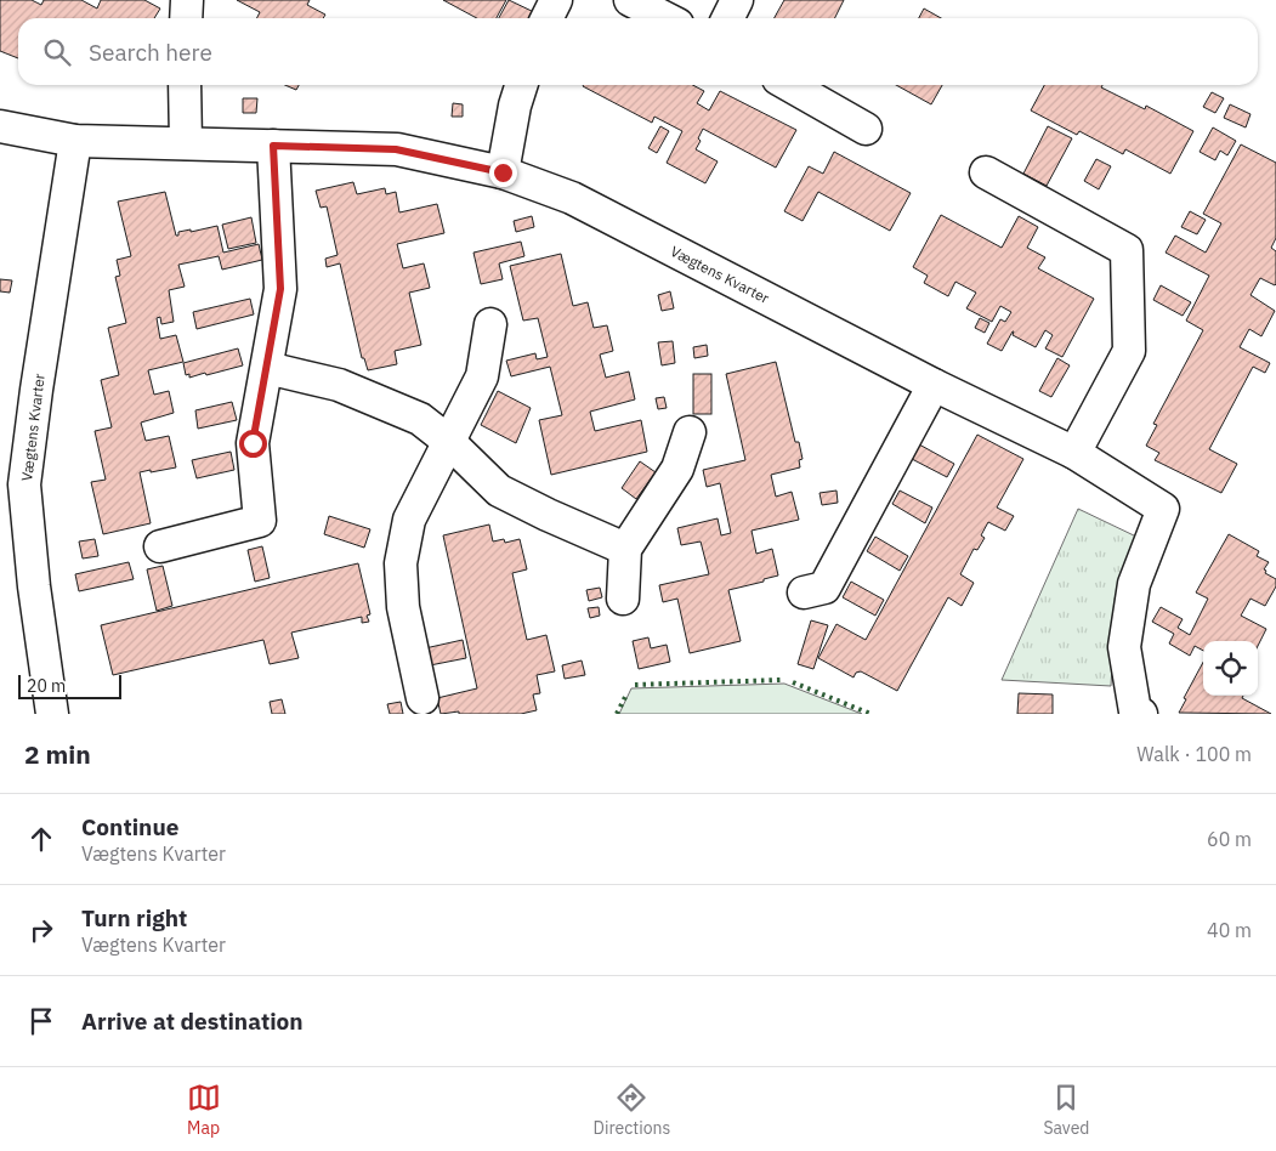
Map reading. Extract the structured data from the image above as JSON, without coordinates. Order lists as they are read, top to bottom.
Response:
{
  "streets": {
    "street": ["Vægtens Kvarter"]
  },
  "scale_bar": "20 m",
  "page": {
    "search": "Search here",
    "scale": "20 m",
    "heading": ["2 min", "Walk · 100 m"],
    "list": [
      ["Continue", "Vægtens Kvarter", "60 m"],
      ["Turn right", "Vægtens Kvarter", "40 m"],
      "Arrive at destination"
    ],
    "nav": ["Map", "Directions", "Saved"]
  }
}
